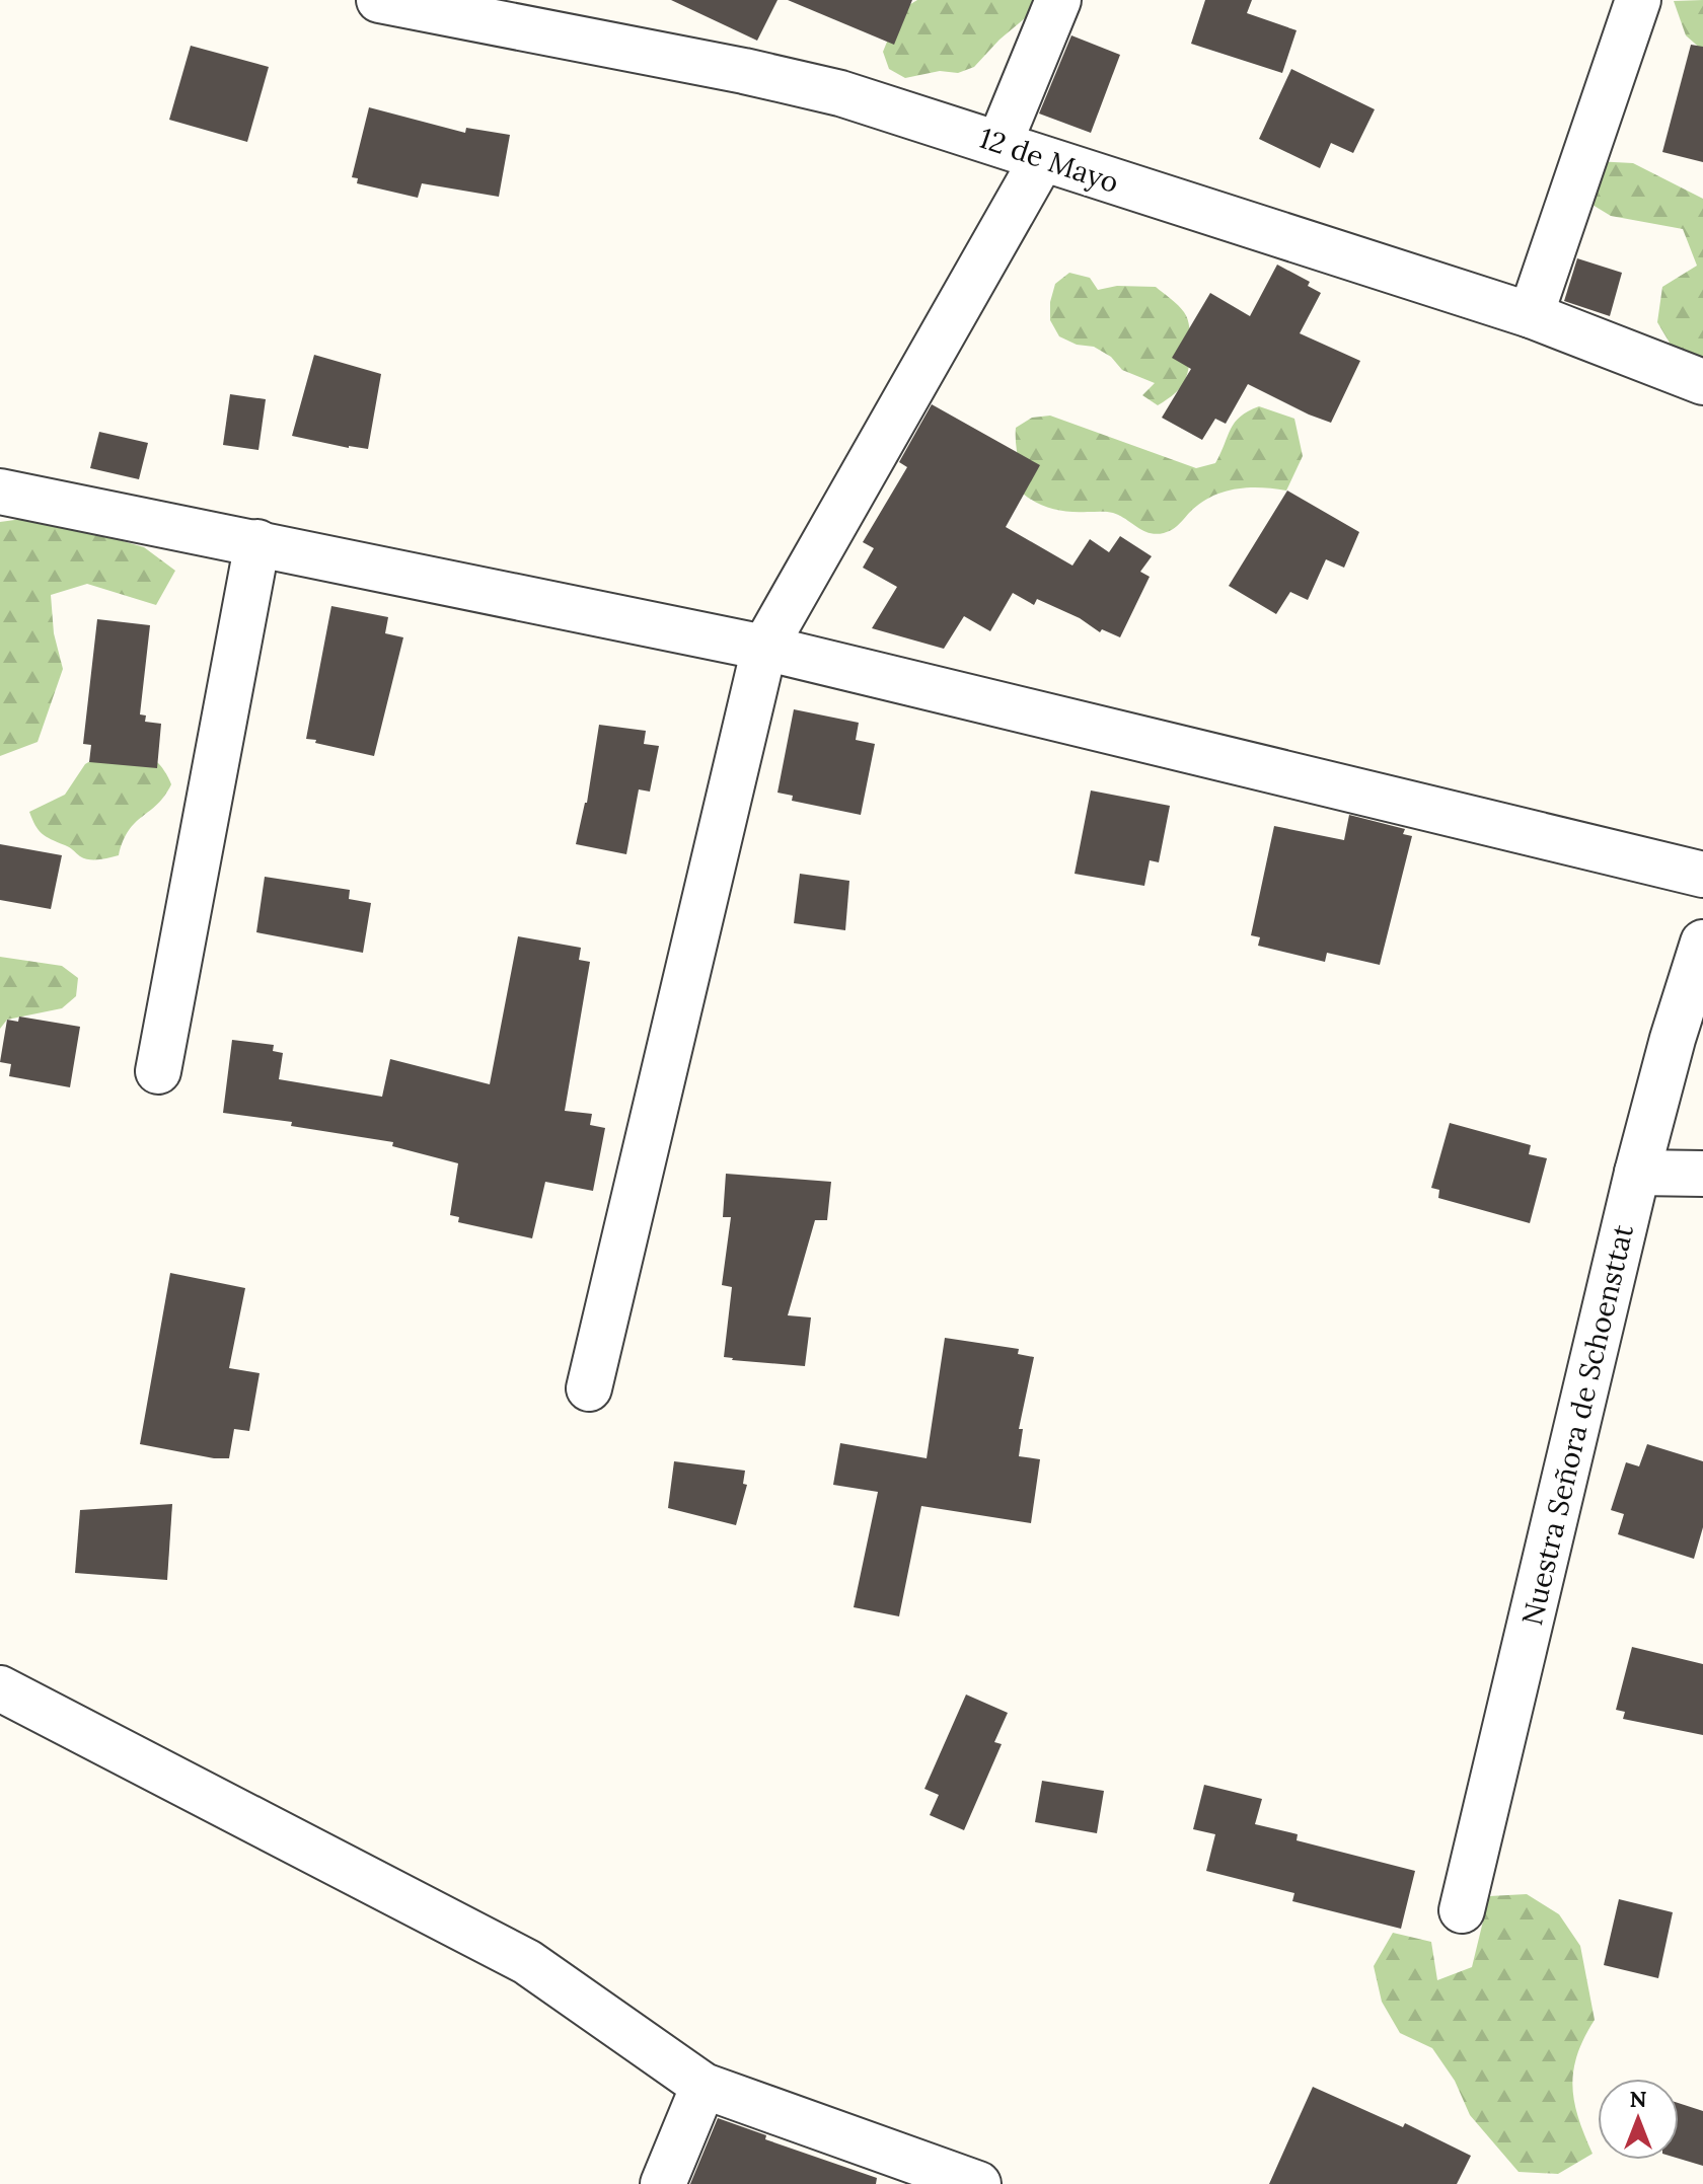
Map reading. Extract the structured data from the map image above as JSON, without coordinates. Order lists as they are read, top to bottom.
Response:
{
  "streets": {
    "street": ["12 de Mayo", "Nuestra Señora de Schoensttat"]
  },
  "north": "top"
}
